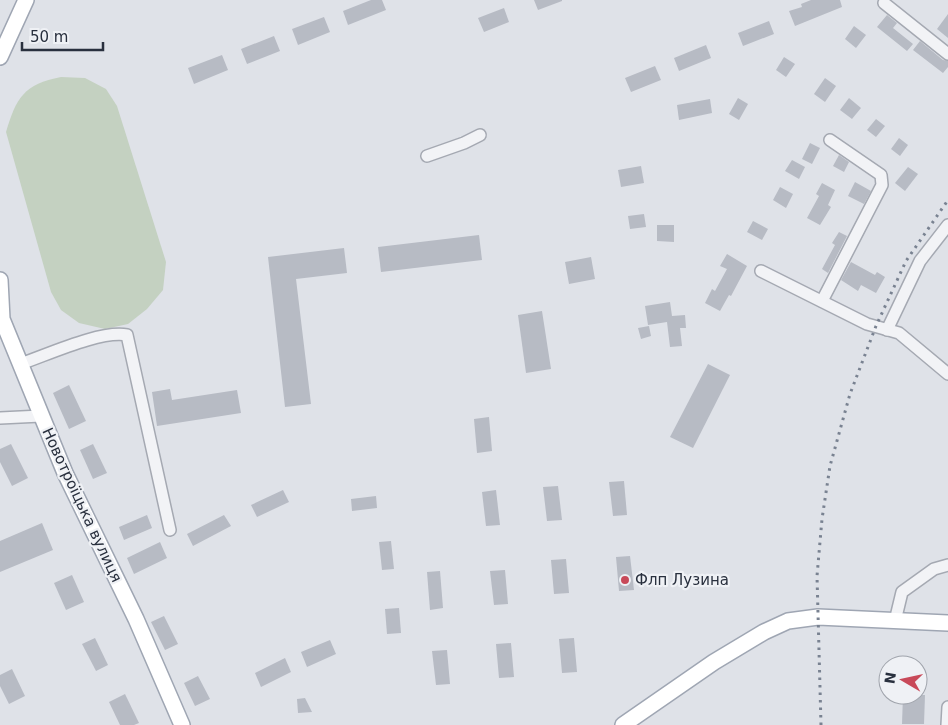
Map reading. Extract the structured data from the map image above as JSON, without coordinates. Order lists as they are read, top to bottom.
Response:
{
  "streets": {
    "main road": ["Новотроїцька вулиця"]
  },
  "places": ["Флп Лузина"],
  "scale_bar": "50 m",
  "north": "left"
}
